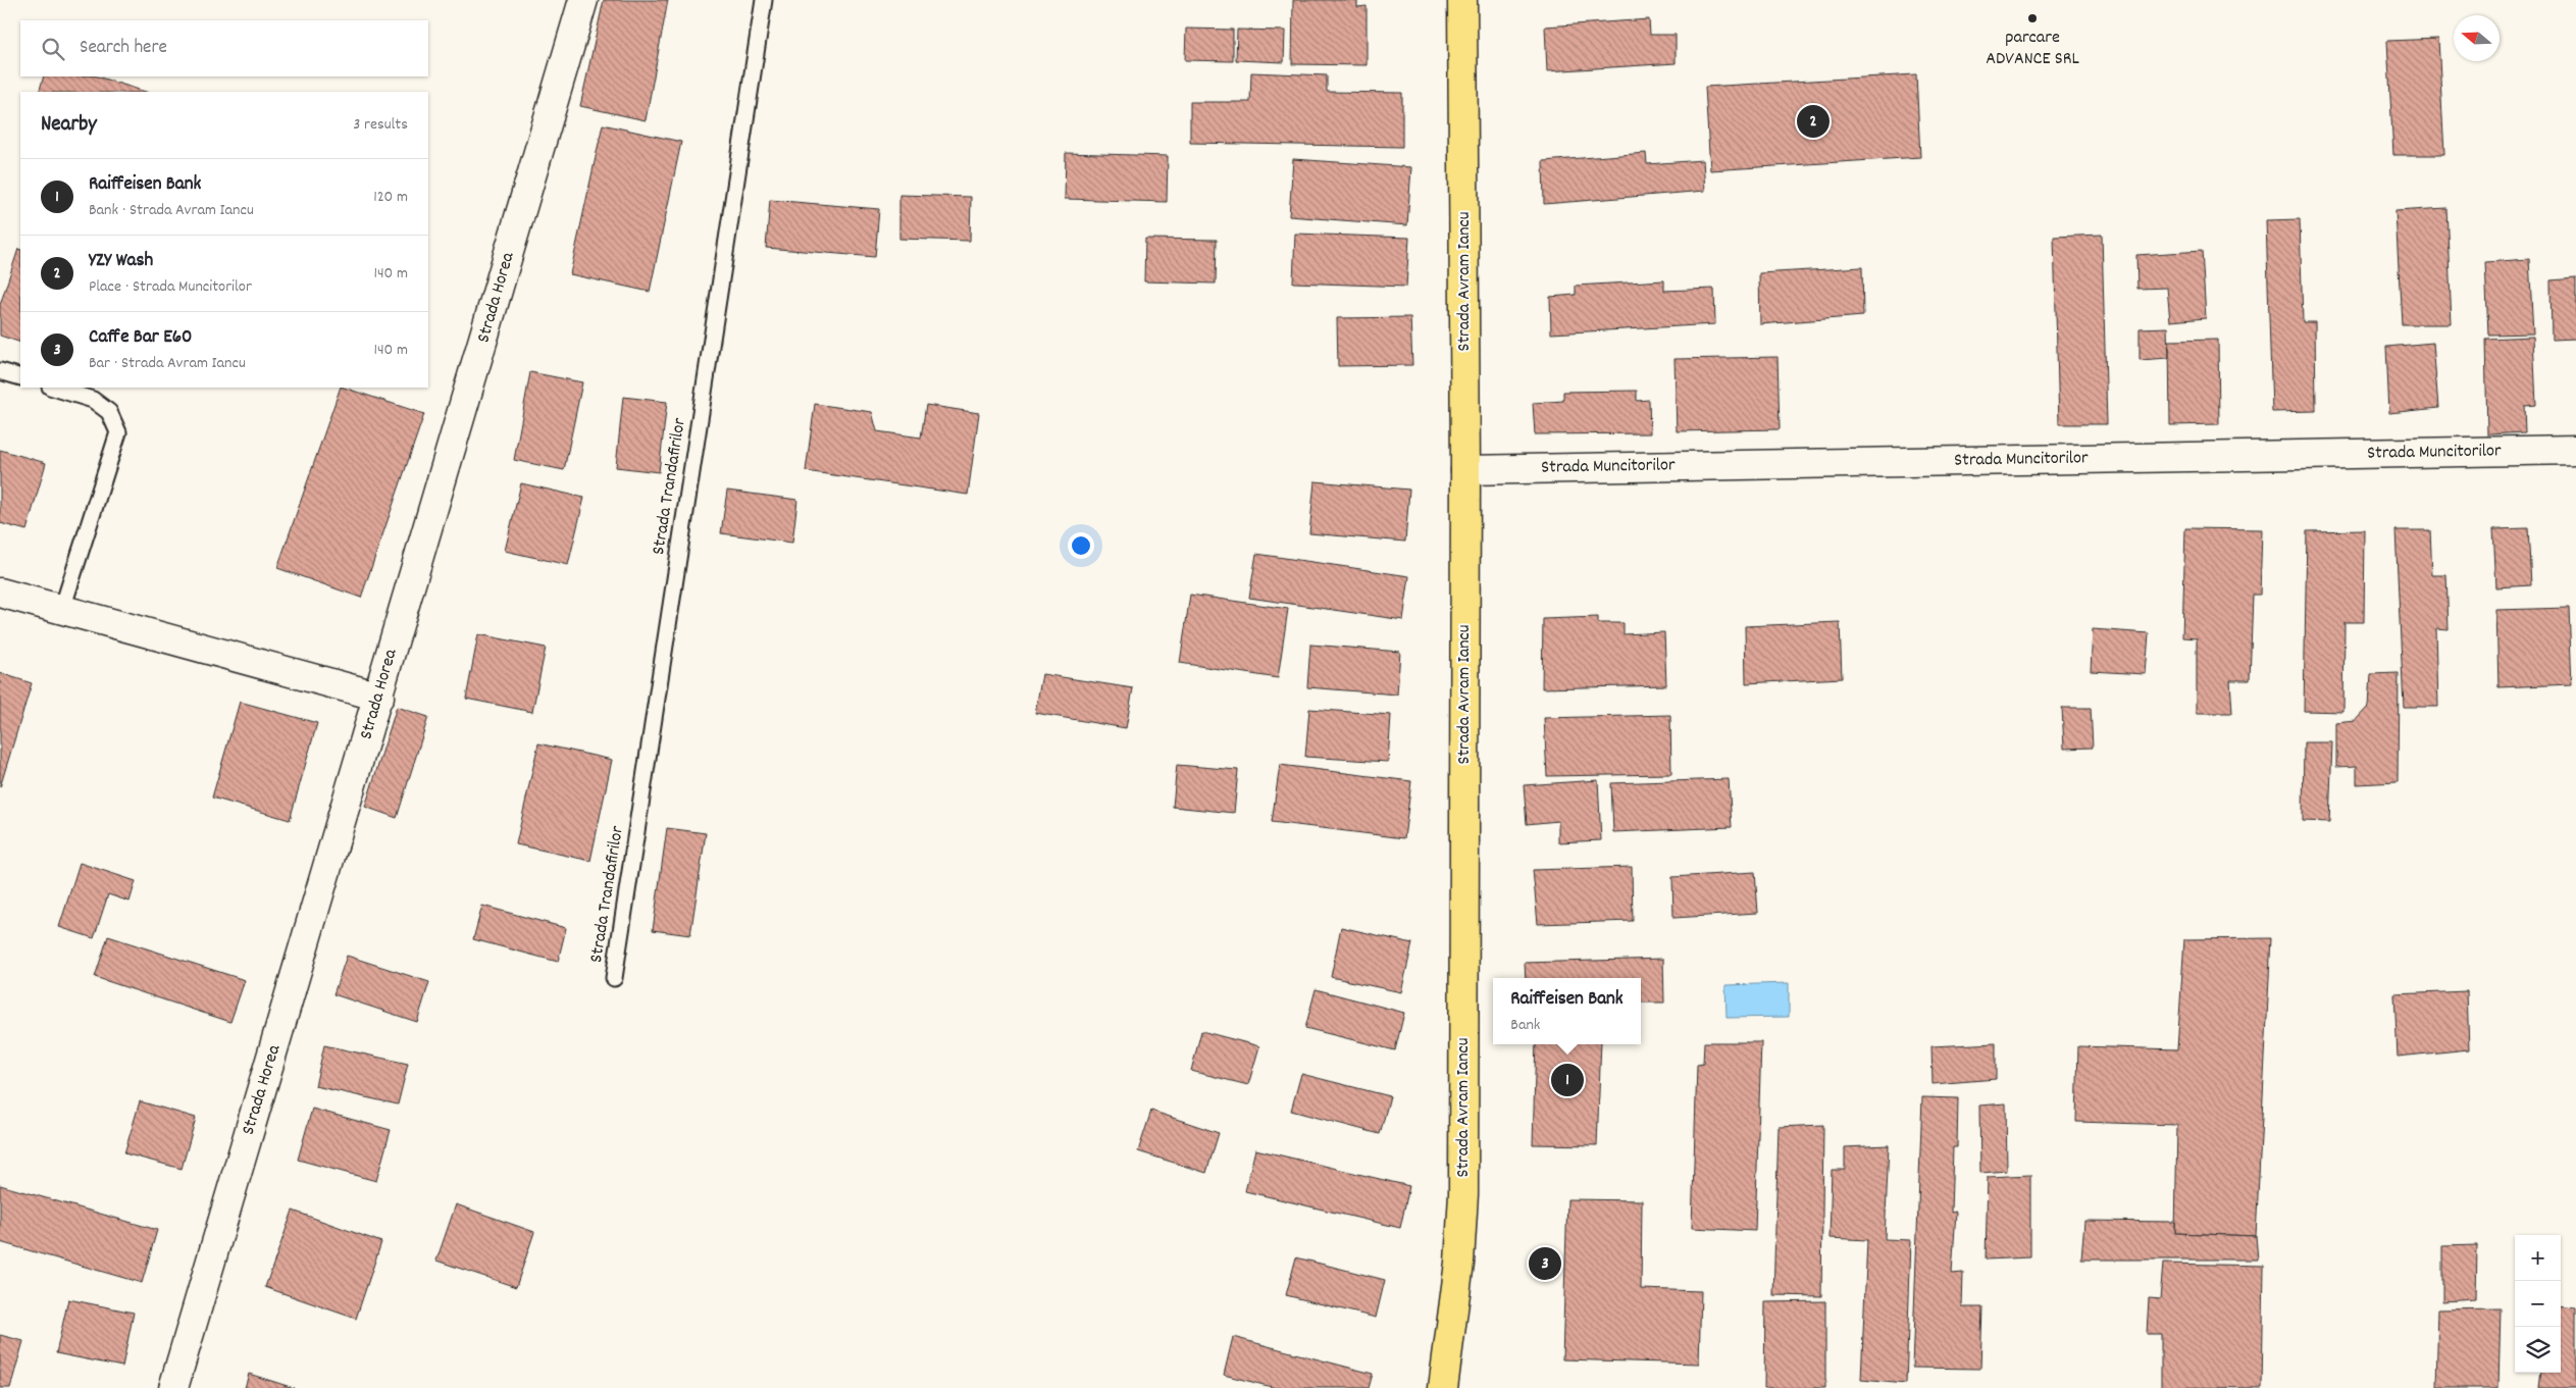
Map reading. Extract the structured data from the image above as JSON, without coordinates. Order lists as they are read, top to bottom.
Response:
{
  "streets": {
    "main road": ["Strada Avram Iancu"],
    "street": ["Strada Horea", "Strada Muncitorilor"],
    "lane": ["Strada Trandafirilor"]
  },
  "crossings": [
    ["Strada Avram Iancu", "Strada Muncitorilor"]
  ],
  "places": ["parcare ADVANCE SRL"],
  "north": "left",
  "page": {
    "search": "Search here",
    "heading": ["Nearby", "3 results"],
    "pins": ["2", "1", "3"],
    "list": [
      {
        "mark": "1",
        "name": "Raiffeisen Bank",
        "note": "Bank · Strada Avram Iancu",
        "value": "120 m"
      },
      {
        "mark": "2",
        "name": "YZY Wash",
        "note": "Place · Strada Muncitorilor",
        "value": "140 m"
      },
      {
        "mark": "3",
        "name": "Caffe Bar E60",
        "note": "Bar · Strada Avram Iancu",
        "value": "140 m"
      }
    ],
    "popup": ["Raiffeisen Bank", "Bank"],
    "map_buttons": ["+", "−"]
  }
}
